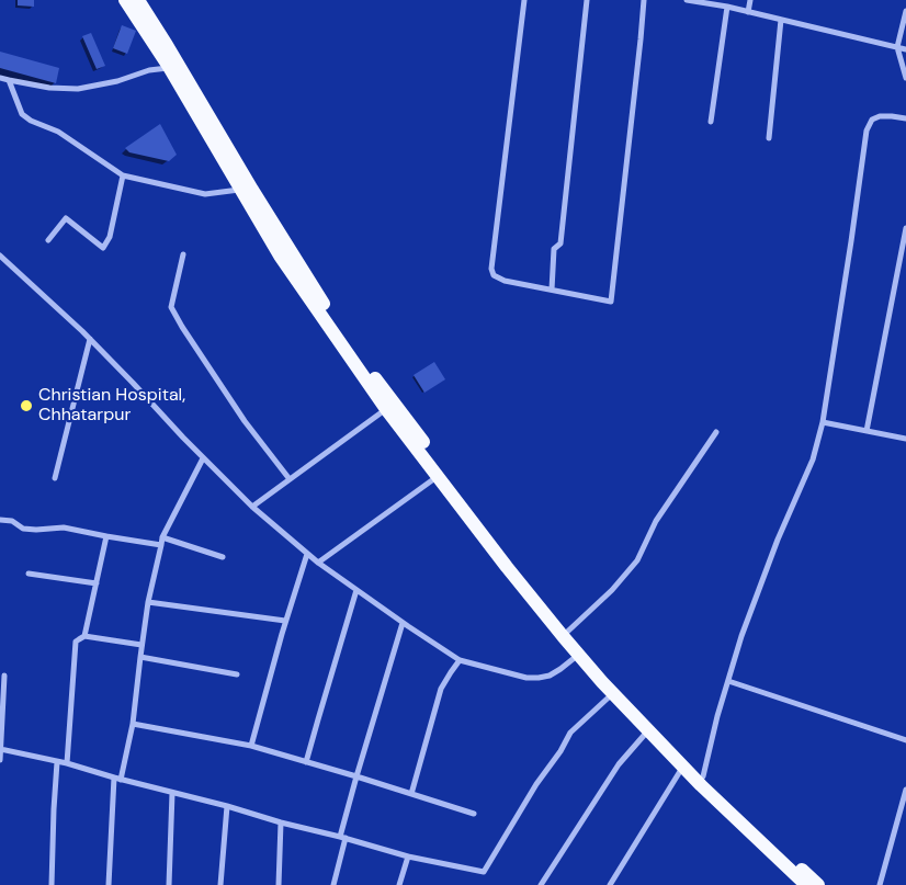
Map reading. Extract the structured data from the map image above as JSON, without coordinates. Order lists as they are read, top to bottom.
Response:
{
  "places": ["Christian Hospital, Chhatarpur"]
}
